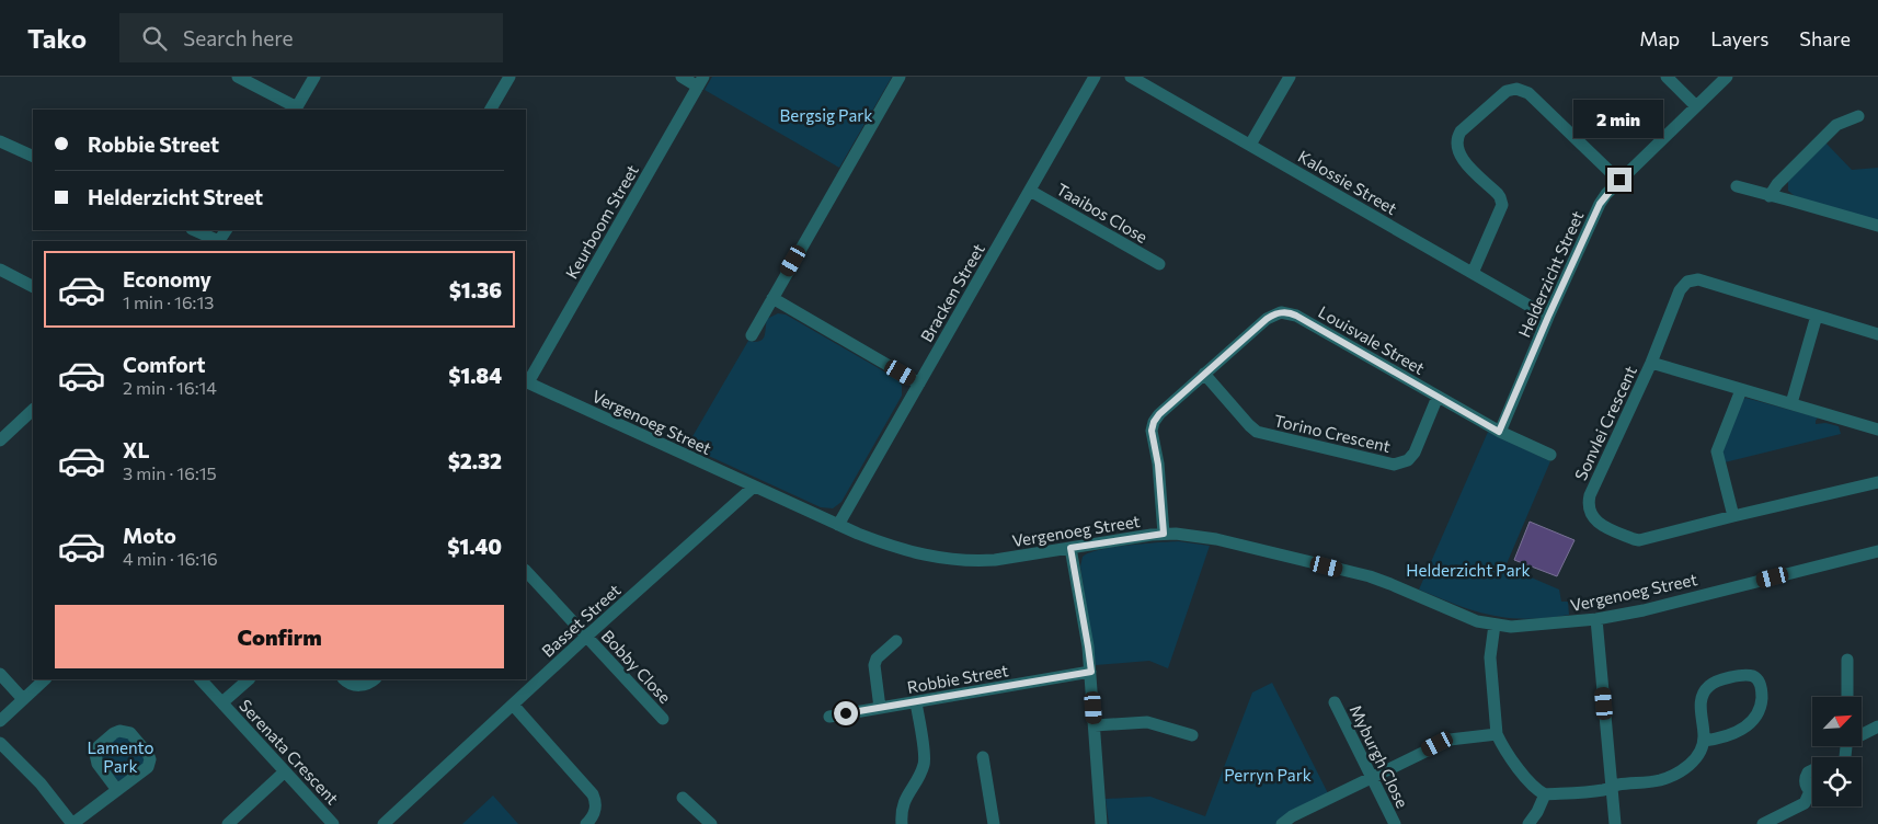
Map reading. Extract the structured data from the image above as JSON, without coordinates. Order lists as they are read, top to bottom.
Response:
{
  "streets": {
    "street": [
      "Kalossie Street",
      "Taaibos Close",
      "Keurboom Street",
      "Helderzicht Street",
      "Bracken Street",
      "Louisvale Street",
      "Vergenoeg Street",
      "Sonvlei Crescent",
      "Torino Crescent",
      "Basset Street",
      "Bobby Close",
      "Robbie Street",
      "Serenata Crescent",
      "Myburgh Close"
    ]
  },
  "crossings": [
    ["Kalossie Street", "Helderzicht Street"],
    ["Taaibos Close", "Bracken Street"],
    ["Keurboom Street", "Vergenoeg Street"],
    ["Helderzicht Street", "Louisvale Street"],
    ["Bracken Street", "Vergenoeg Street"],
    ["Louisvale Street", "Vergenoeg Street"],
    ["Louisvale Street", "Torino Crescent"],
    ["Vergenoeg Street", "Basset Street"],
    ["Basset Street", "Bobby Close"]
  ],
  "parks": [
    "Bergsig Park",
    "Helderzicht Park",
    "Lamento Park",
    "Perryn Park"
  ],
  "north": "top right",
  "page": {
    "header": "Tako",
    "search": "Search here",
    "nav": ["Map", "Layers", "Share"],
    "bubble": "2 min",
    "banner": ["Robbie Street", "Helderzicht Street"],
    "list": [
      {
        "name": "Economy",
        "note": "1 min · 16:13",
        "value": "$1.36"
      },
      {
        "name": "Comfort",
        "note": "2 min · 16:14",
        "value": "$1.84"
      },
      {
        "name": "XL",
        "note": "3 min · 16:15",
        "value": "$2.32"
      },
      {
        "name": "Moto",
        "note": "4 min · 16:16",
        "value": "$1.40"
      }
    ],
    "buttons": "Confirm"
  }
}
